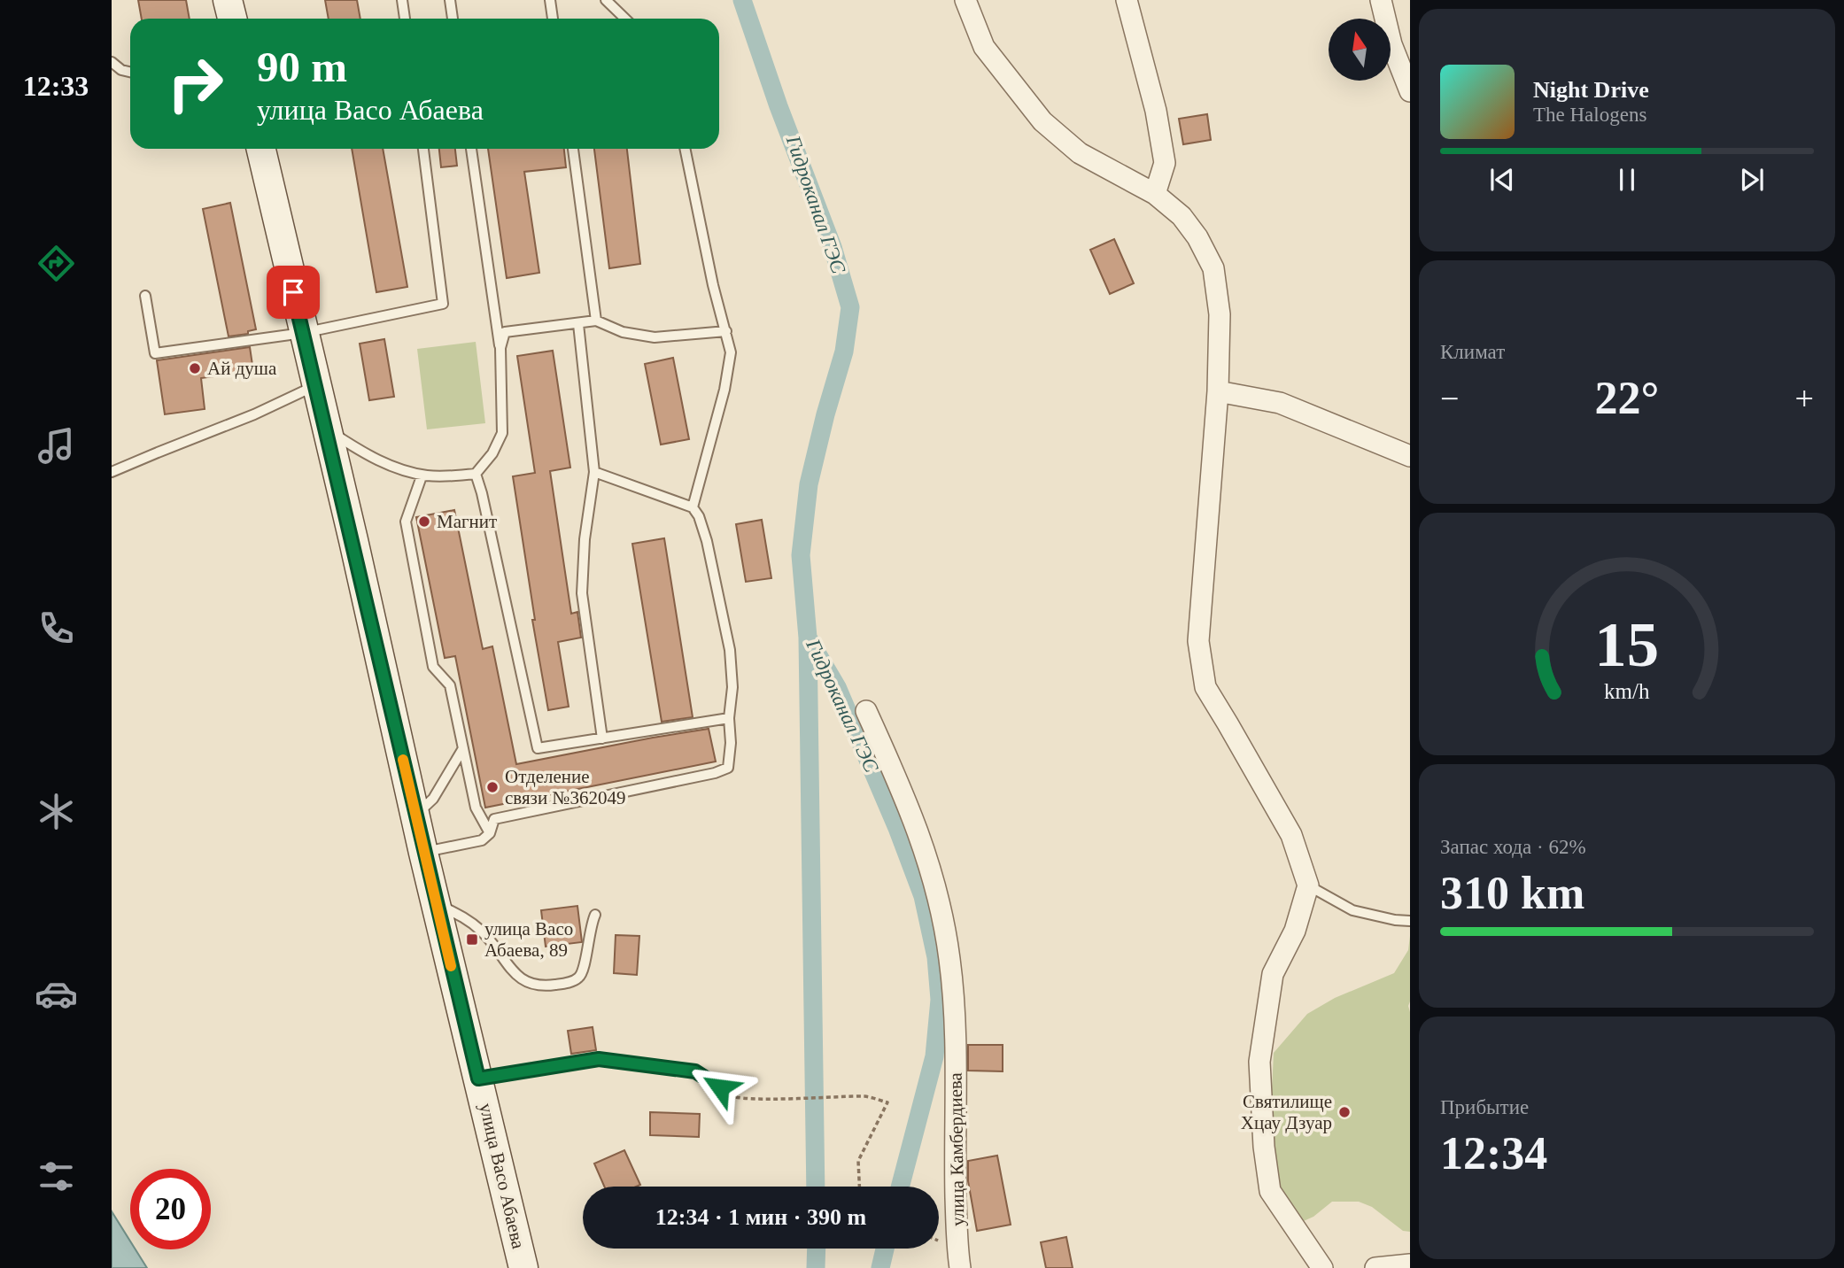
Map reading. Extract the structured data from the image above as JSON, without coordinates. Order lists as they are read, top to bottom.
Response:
{
  "streets": {
    "street": ["улица Камбердиева", "улица Васо Абаева"]
  },
  "water": ["Гидроканал ГЭС"],
  "places": {
    "other": [
      "Ай душа",
      "Магнит",
      "Отделение связи №362049",
      "Святилище Хцау Дзуар"
    ],
    "transit": ["улица Васо Абаева, 89"]
  },
  "north": "top",
  "page": {
    "tabs": "12:33",
    "turn": ["90 m", "улица Васо Абаева"],
    "song": ["Night Drive", "The Halogens"],
    "tile": [
      "Климат",
      ["Запас хода · 62%", "310 km"],
      ["Прибытие", "12:34"]
    ],
    "heat": ["−", "22°", "+"],
    "limit": "20",
    "trip": "12:34 · 1 мин · 390 m",
    "gauge": ["15", "km/h"]
  }
}
